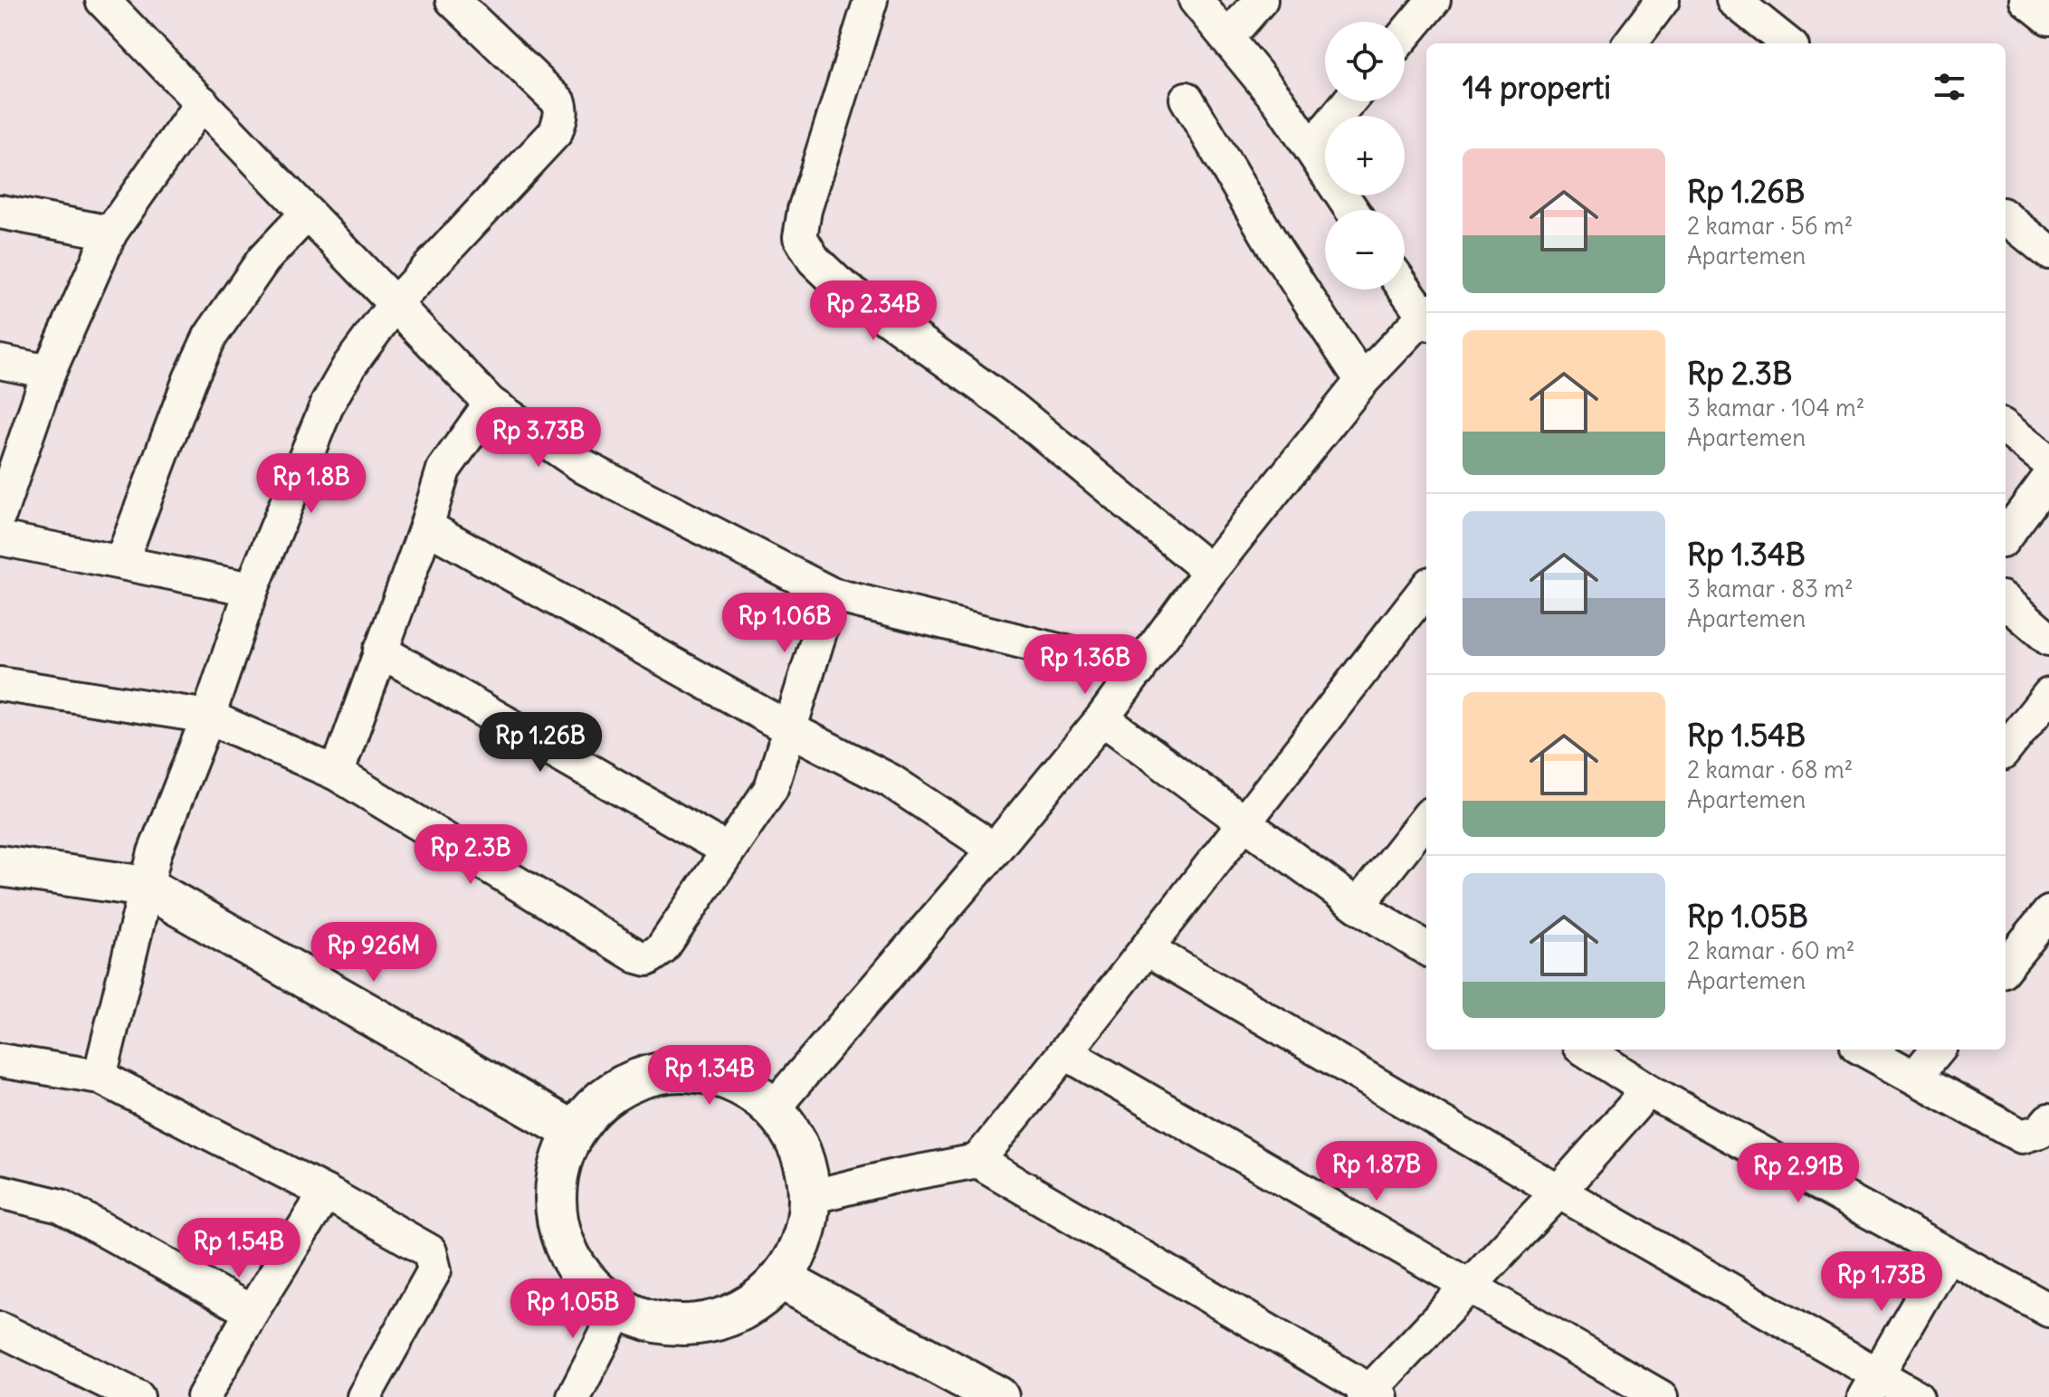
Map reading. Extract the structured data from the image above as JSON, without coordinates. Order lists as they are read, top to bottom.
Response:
{
  "page": {
    "map_buttons": ["+", "−"],
    "heading": "14 properti",
    "list": [
      {
        "name": "Rp 1.26B",
        "note": "2 kamar · 56 m² · Apartemen"
      },
      {
        "name": "Rp 2.3B",
        "note": "3 kamar · 104 m² · Apartemen"
      },
      {
        "name": "Rp 1.34B",
        "note": "3 kamar · 83 m² · Apartemen"
      },
      {
        "name": "Rp 1.54B",
        "note": "2 kamar · 68 m² · Apartemen"
      },
      {
        "name": "Rp 1.05B",
        "note": "2 kamar · 60 m² · Apartemen"
      }
    ],
    "price": [
      "Rp 2.34B",
      "Rp 3.73B",
      "Rp 1.8B",
      "Rp 1.06B",
      "Rp 1.36B",
      "Rp 1.26B",
      "Rp 2.3B",
      "Rp 926M",
      "Rp 1.34B",
      "Rp 1.87B",
      "Rp 2.91B",
      "Rp 1.54B",
      "Rp 1.73B",
      "Rp 1.05B"
    ]
  }
}
